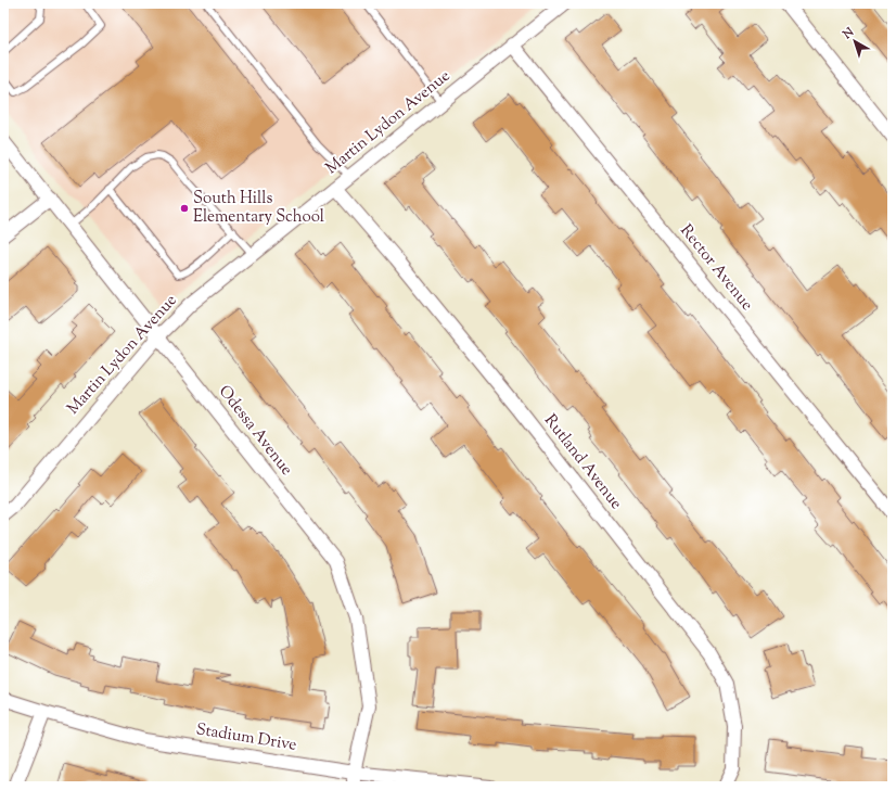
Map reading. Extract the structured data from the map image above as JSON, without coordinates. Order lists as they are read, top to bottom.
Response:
{
  "streets": {
    "street": [
      "Martin Lydon Avenue",
      "Rector Avenue",
      "Odessa Avenue",
      "Rutland Avenue",
      "Stadium Drive"
    ]
  },
  "crossings": [
    ["Martin Lydon Avenue", "Rector Avenue"],
    ["Martin Lydon Avenue", "Odessa Avenue"],
    ["Martin Lydon Avenue", "Rutland Avenue"],
    ["Odessa Avenue", "Stadium Drive"]
  ],
  "places": ["South Hills Elementary School"],
  "north": "top left"
}
